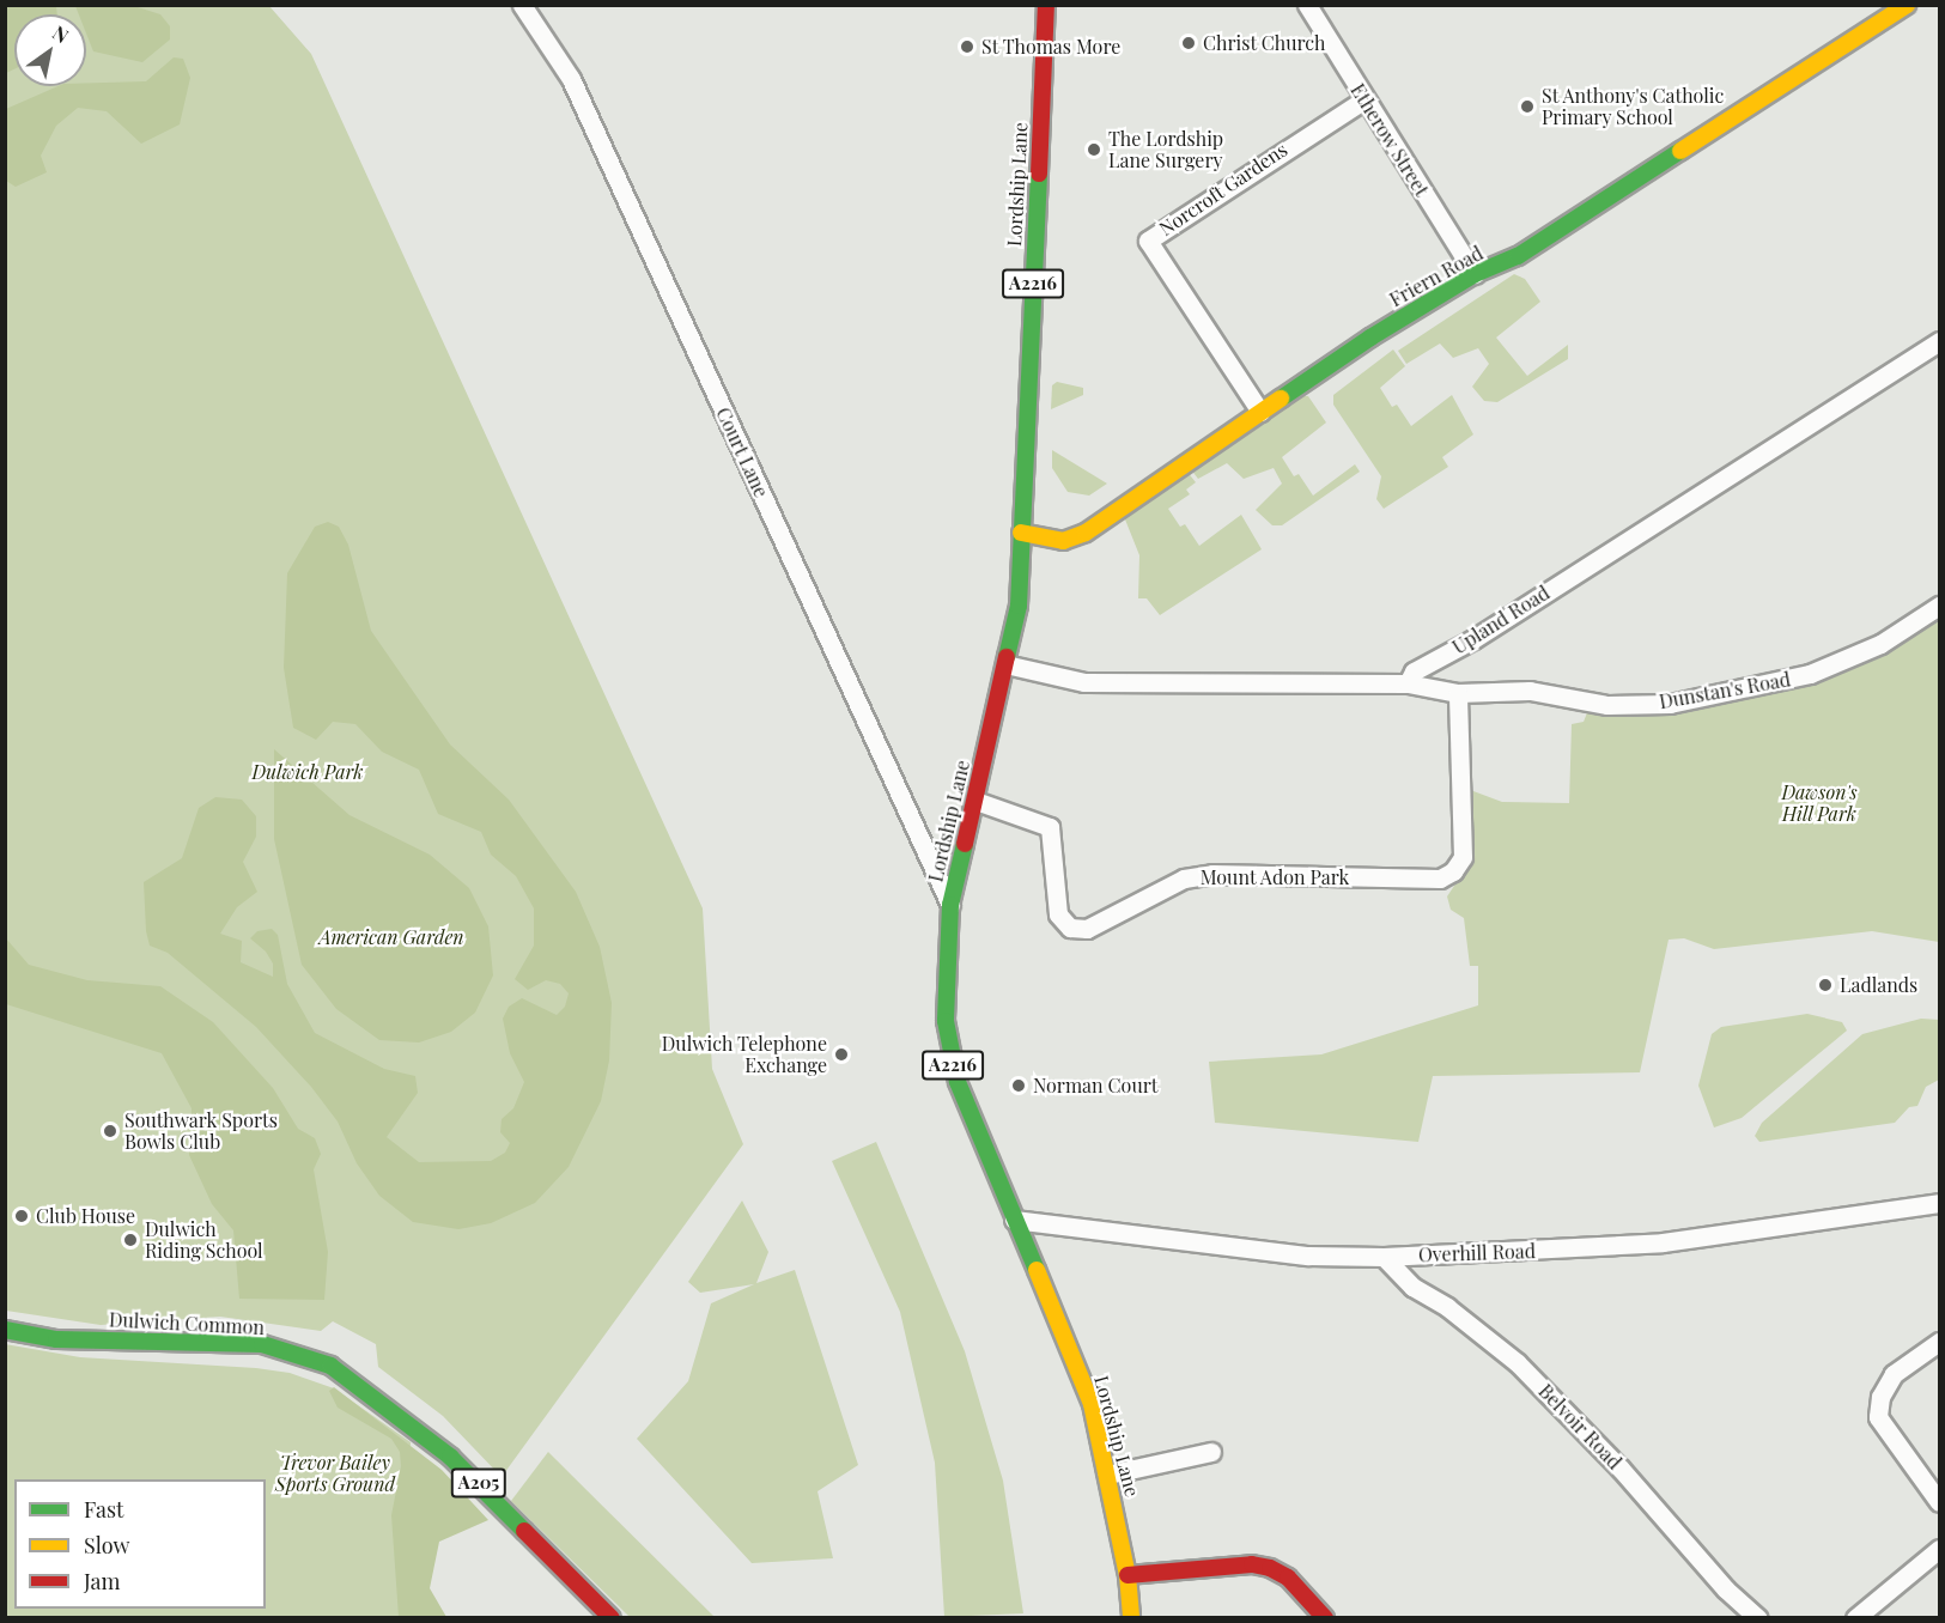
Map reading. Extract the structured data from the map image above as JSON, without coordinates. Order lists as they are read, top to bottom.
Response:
{
  "streets": {
    "main road": [
      "Lordship Lane",
      "Friern Road",
      "A2216",
      "Dulwich Common",
      "A205"
    ],
    "street": [
      "Etherow Street",
      "Norcroft Gardens",
      "Court Lane",
      "Upland Road",
      "Dunstan's Road",
      "Mount Adon Park",
      "Overhill Road",
      "Belvoir Road"
    ]
  },
  "crossings": [
    ["Etherow Street", "Norcroft Gardens"],
    ["Etherow Street", "Friern Road"],
    ["Lordship Lane", "Friern Road"],
    ["Lordship Lane", "Court Lane"],
    ["Lordship Lane", "Mount Adon Park"],
    ["Lordship Lane", "Overhill Road"],
    ["Norcroft Gardens", "Friern Road"],
    ["Upland Road", "Dunstan's Road"],
    ["Dunstan's Road", "Mount Adon Park"],
    ["Overhill Road", "Belvoir Road"]
  ],
  "parks": [
    "Dulwich Park",
    "Dawson's Hill Park",
    "American Garden",
    "Trevor Bailey Sports Ground"
  ],
  "places": [
    "Christ Church",
    "St Thomas More",
    "St Anthony's Catholic Primary School",
    "The Lordship Lane Surgery",
    "Ladlands",
    "Dulwich Telephone Exchange",
    "Norman Court",
    "Southwark Sports Bowls Club",
    "Club House",
    "Dulwich Riding School"
  ],
  "legend": ["Fast", "Slow", "Jam"],
  "north": "top right"
}
